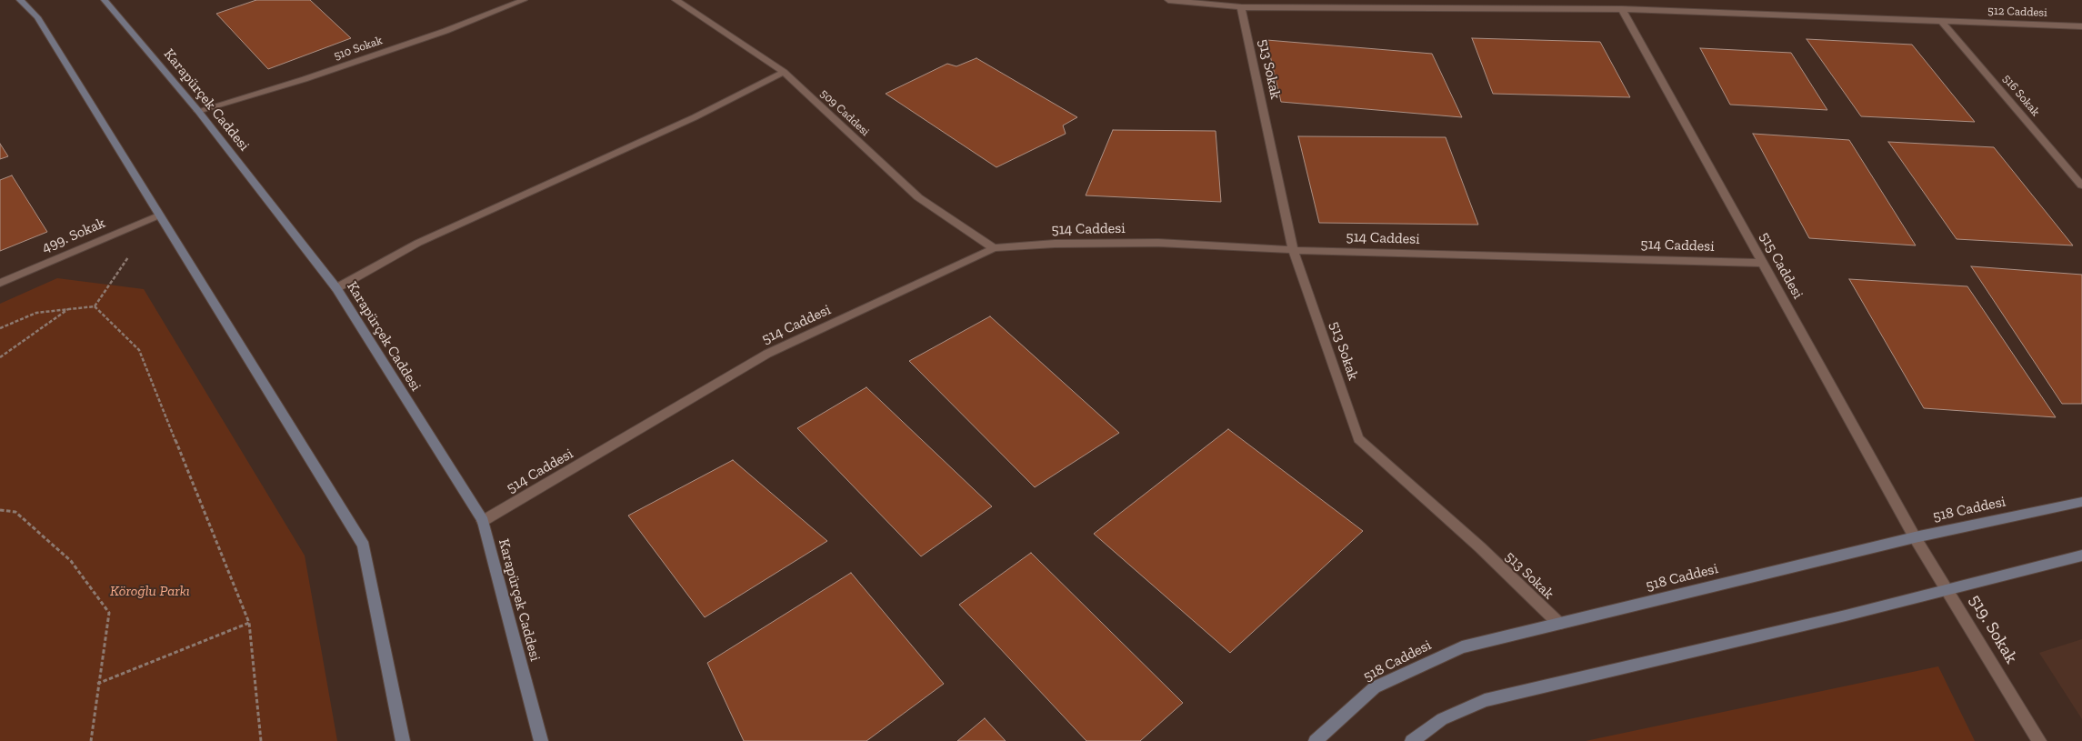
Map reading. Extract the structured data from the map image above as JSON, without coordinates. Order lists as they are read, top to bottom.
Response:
{
  "streets": {
    "main road": ["Karapürçek Caddesi", "518 Caddesi"],
    "street": [
      "512 Caddesi",
      "510 Sokak",
      "513 Sokak",
      "516 Sokak",
      "509 Caddesi",
      "514 Caddesi",
      "499. Sokak",
      "515 Caddesi",
      "519. Sokak"
    ]
  },
  "crossings": [
    ["512 Caddesi", "513 Sokak"],
    ["512 Caddesi", "516 Sokak"],
    ["512 Caddesi", "515 Caddesi"],
    ["510 Sokak", "Karapürçek Caddesi"],
    ["513 Sokak", "514 Caddesi"],
    ["513 Sokak", "518 Caddesi"],
    ["Karapürçek Caddesi", "514 Caddesi"],
    ["509 Caddesi", "514 Caddesi"],
    ["514 Caddesi", "515 Caddesi"],
    ["515 Caddesi", "518 Caddesi"],
    ["515 Caddesi", "519. Sokak"],
    ["518 Caddesi", "519. Sokak"]
  ],
  "parks": ["Köroğlu Parkı"]
}
